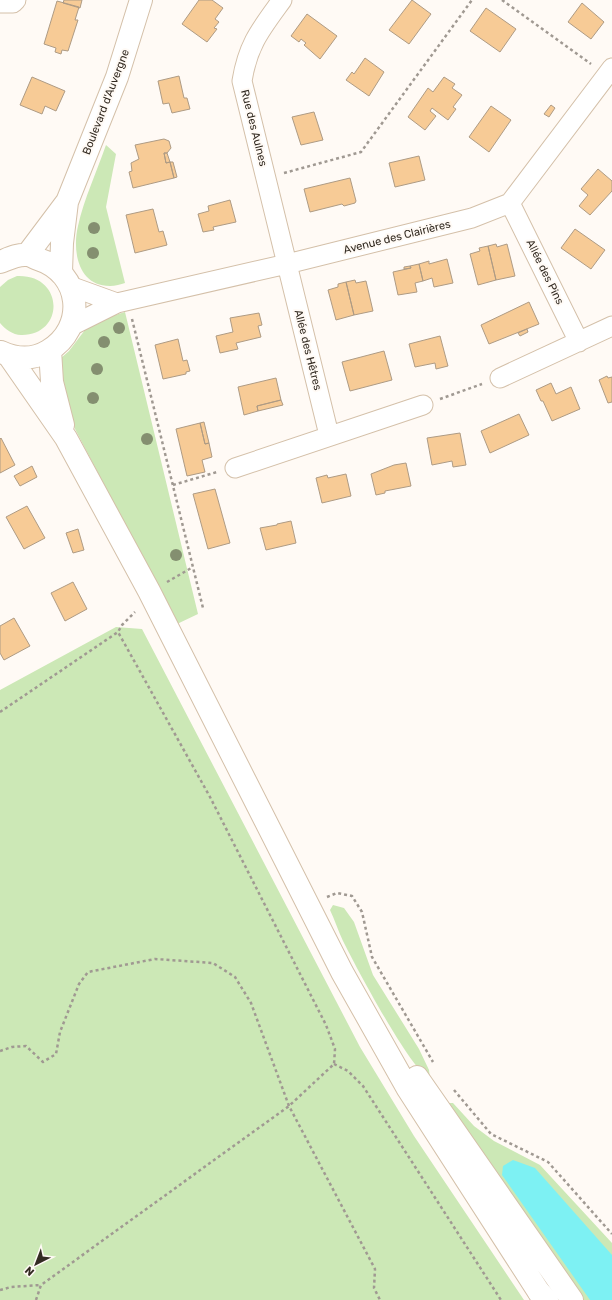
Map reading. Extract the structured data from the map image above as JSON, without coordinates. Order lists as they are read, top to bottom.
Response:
{
  "streets": {
    "main road": ["Boulevard d'Auvergne"],
    "street": [
      "Rue des Aulnes",
      "Avenue des Clairières",
      "Allée des Pins",
      "Allée des Hêtres"
    ]
  },
  "crossings": [
    ["Boulevard d'Auvergne", "Avenue des Clairières"],
    ["Rue des Aulnes", "Avenue des Clairières"],
    ["Rue des Aulnes", "Allée des Hêtres"],
    ["Avenue des Clairières", "Allée des Pins"],
    ["Avenue des Clairières", "Allée des Hêtres"]
  ],
  "north": "bottom left"
}
